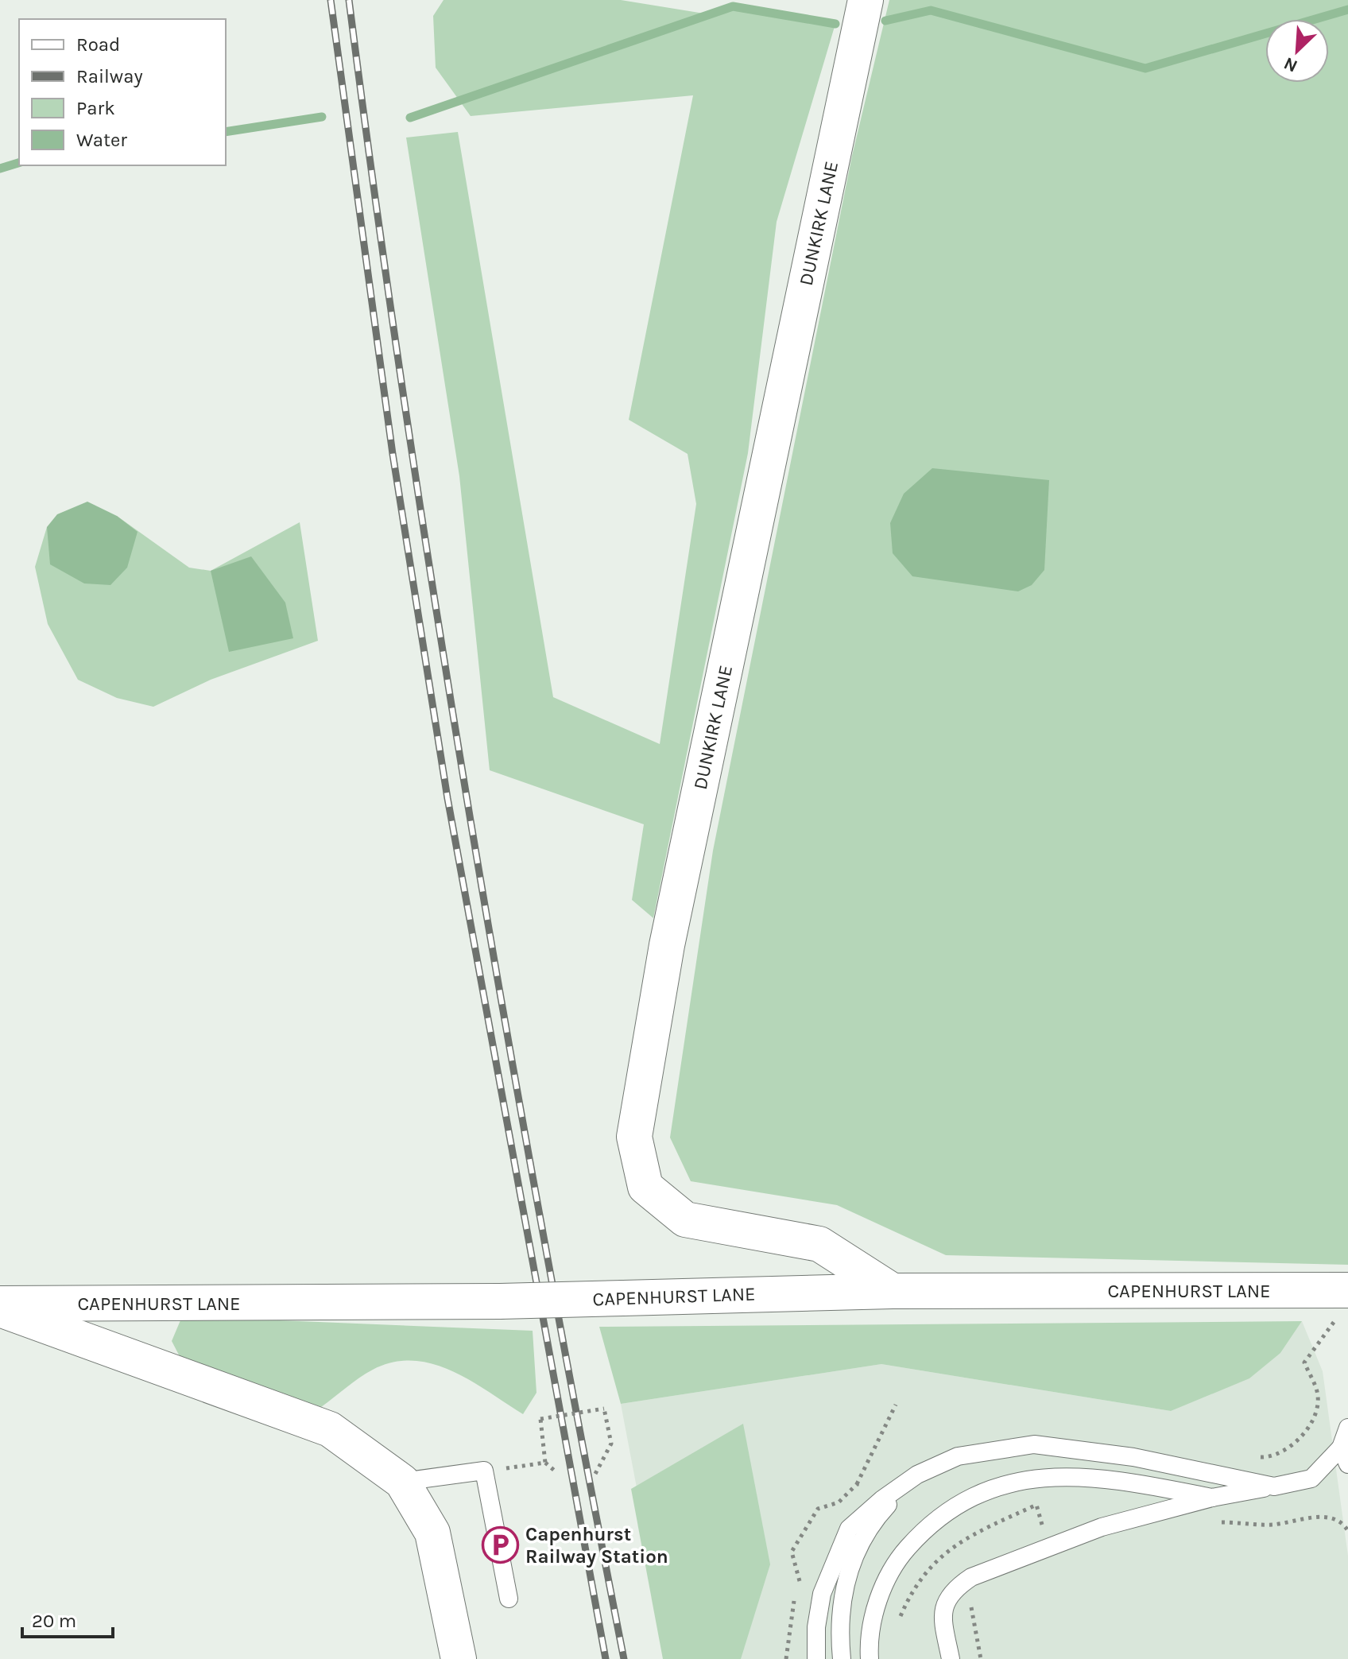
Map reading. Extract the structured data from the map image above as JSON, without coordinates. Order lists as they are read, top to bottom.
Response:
{
  "streets": {
    "street": ["DUNKIRK LANE", "CAPENHURST LANE"]
  },
  "crossings": [
    ["DUNKIRK LANE", "CAPENHURST LANE"]
  ],
  "places": {
    "parking": ["Capenhurst Railway Station"]
  },
  "legend": [
    "Road",
    "Railway",
    "Park",
    "Water"
  ],
  "scale_bar": "20 m",
  "north": "bottom left"
}
